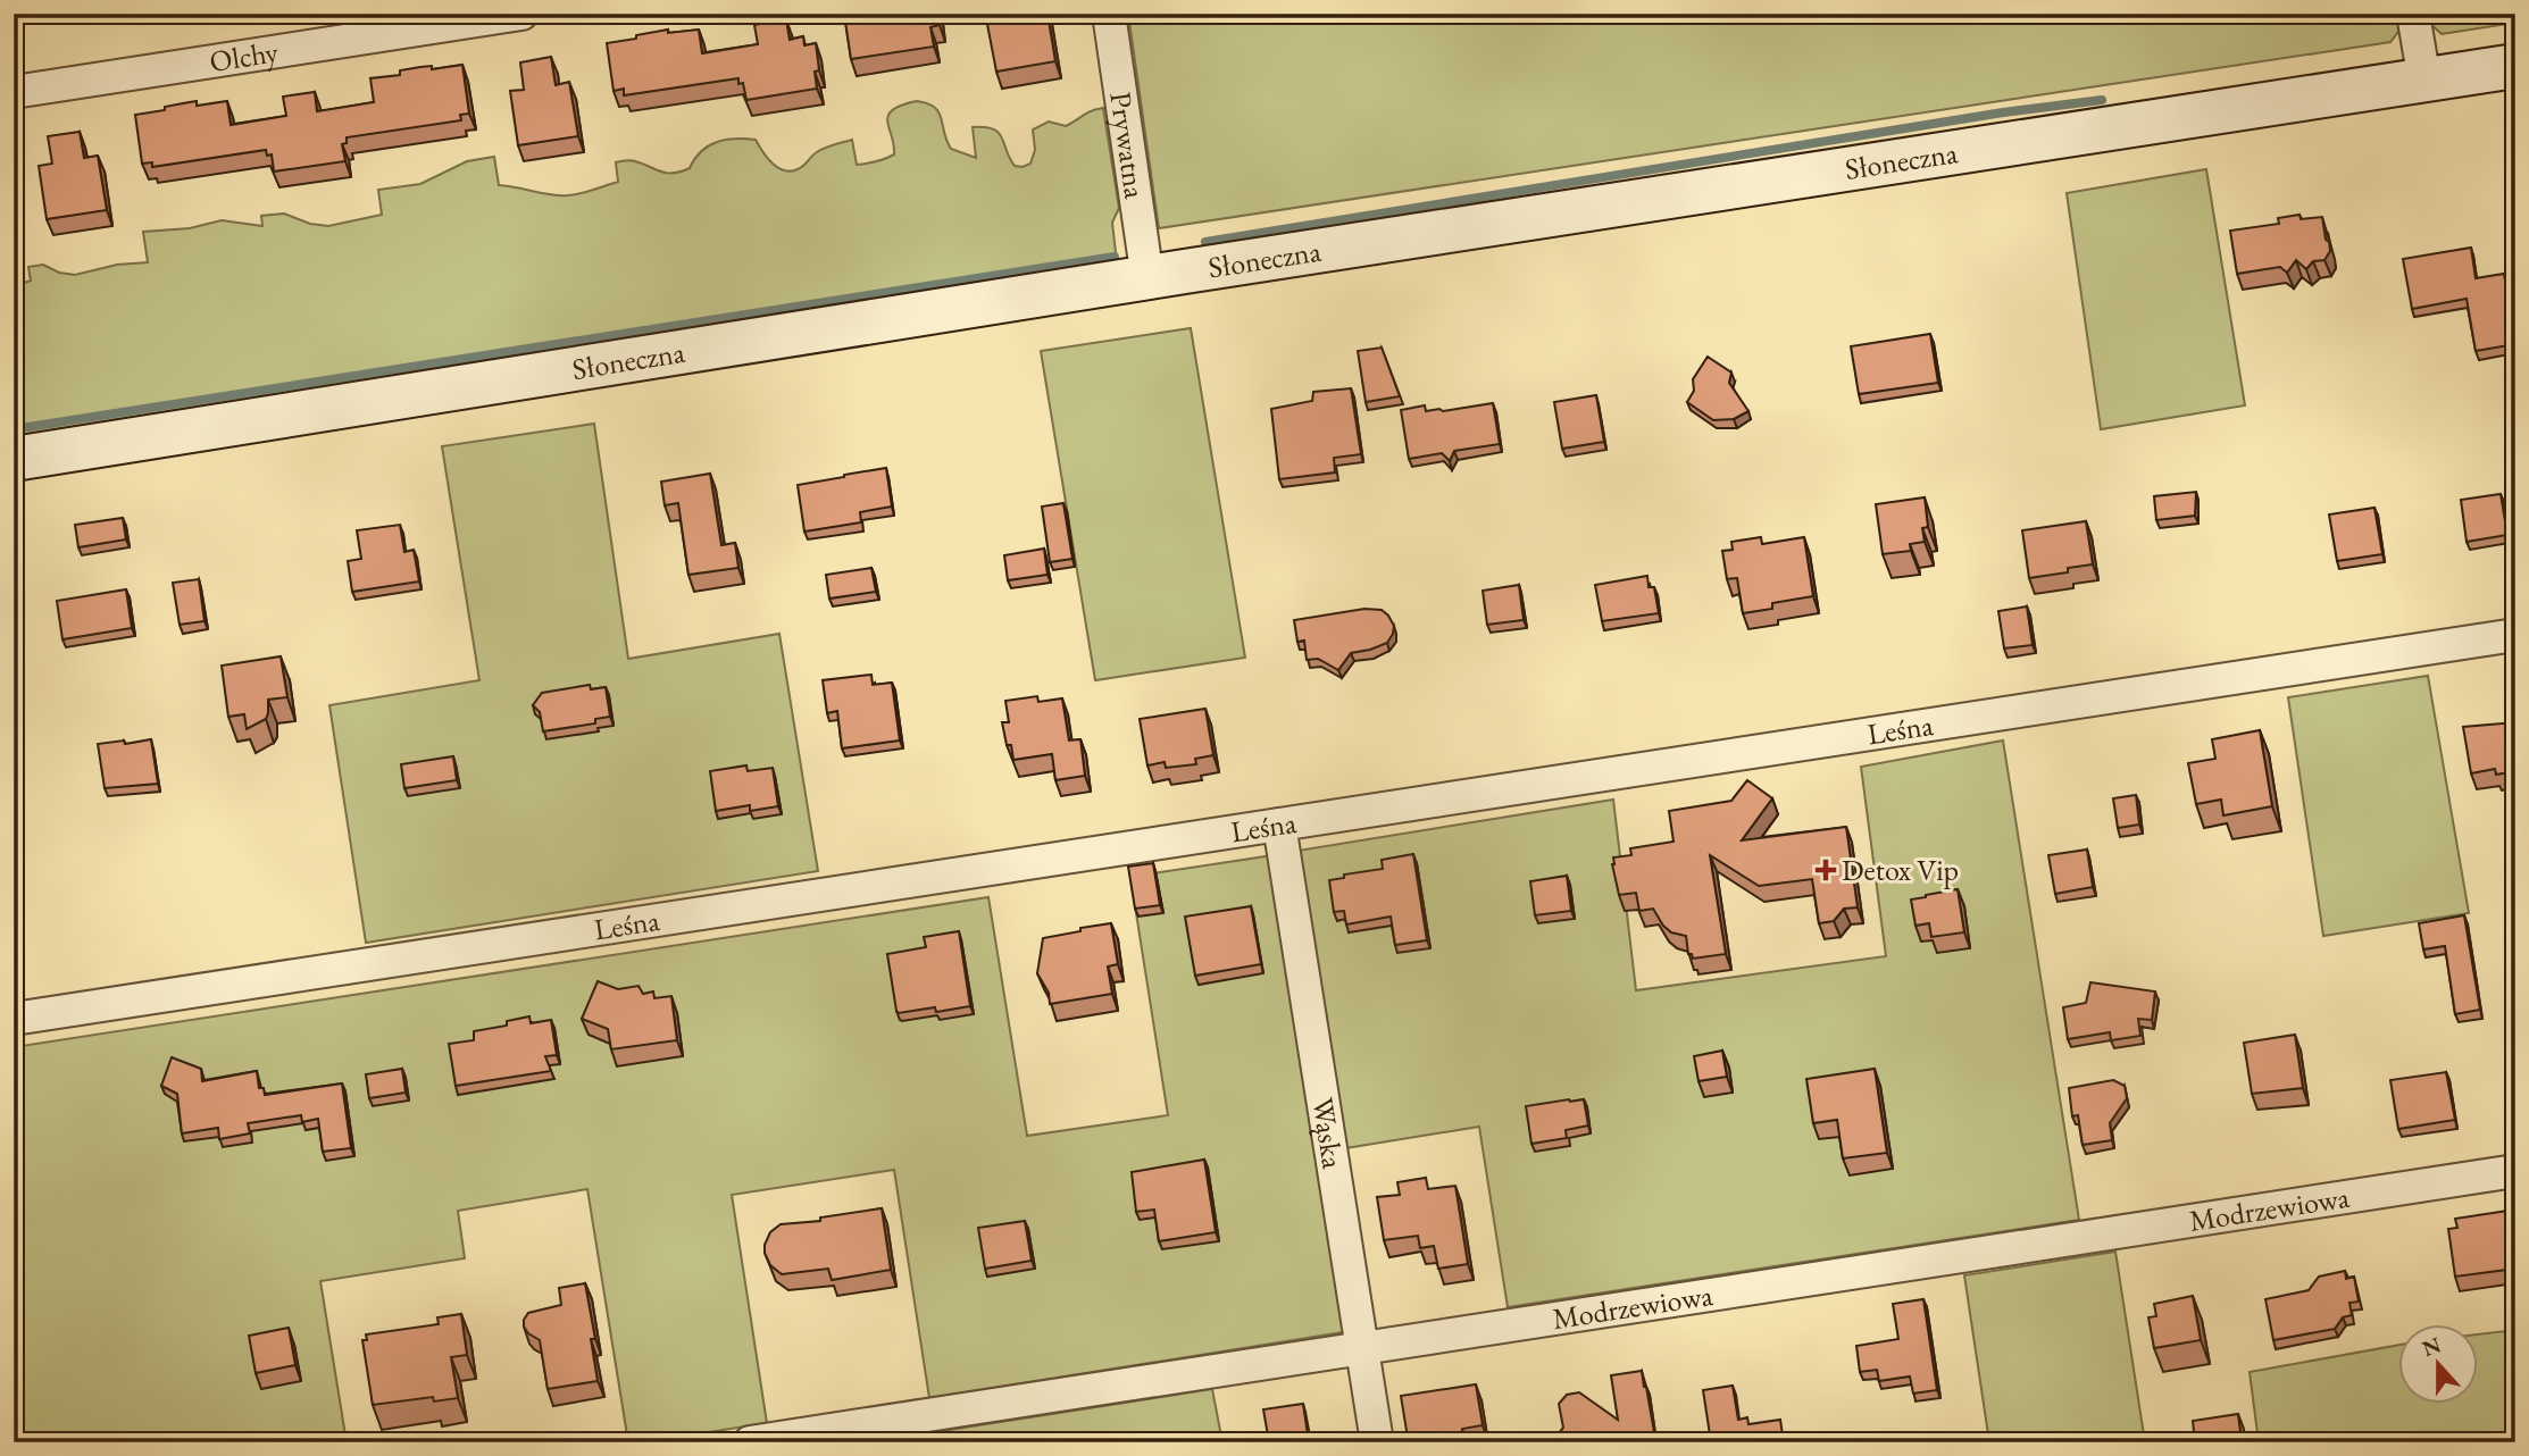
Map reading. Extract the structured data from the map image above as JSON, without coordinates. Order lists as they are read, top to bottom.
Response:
{
  "streets": {
    "main road": ["Słoneczna"],
    "street": [
      "Olchy",
      "Prywatna",
      "Leśna",
      "Wąska",
      "Modrzewiowa"
    ]
  },
  "crossings": [
    ["Prywatna", "Słoneczna"],
    ["Leśna", "Wąska"],
    ["Wąska", "Modrzewiowa"]
  ],
  "places": {
    "health": ["Detox Vip"]
  },
  "north": "top"
}
